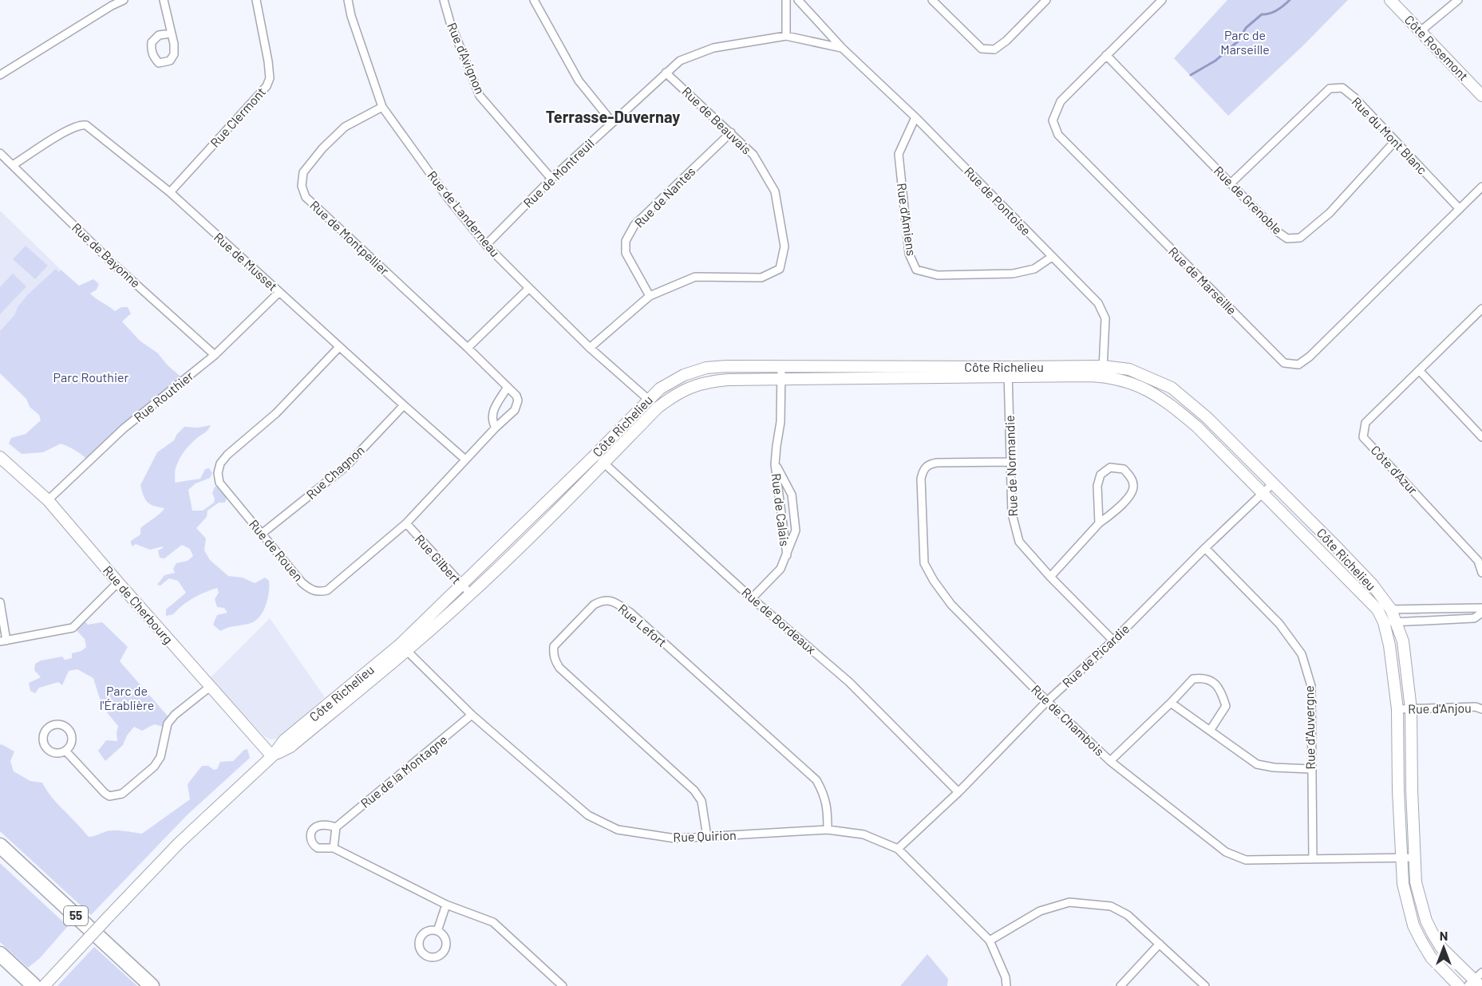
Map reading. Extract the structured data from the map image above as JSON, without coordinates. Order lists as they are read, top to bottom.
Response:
{
  "streets": {
    "highway": ["55"],
    "street": [
      "Côte Rosemont",
      "Rue d'Avignon",
      "Rue Clermont",
      "Rue de Beauvais",
      "Rue du Mont Blanc",
      "Rue de Montreuil",
      "Rue de Nantes",
      "Rue de Grenoble",
      "Rue de Pontoise",
      "Rue de Landerneau",
      "Rue d'Amiens",
      "Rue de Montpellier",
      "Rue de Bayonne",
      "Rue de Musset",
      "Rue de Marseille",
      "Côte Richelieu",
      "Rue Routhier",
      "Rue de Normandie",
      "Côte d'Azur",
      "Rue Chagnon",
      "Rue de Calais",
      "Rue de Rouen",
      "Rue Gilbert",
      "Rue de Cherbourg",
      "Rue de Bordeaux",
      "Rue Lefort",
      "Rue de Picardie",
      "Rue d'Anjou",
      "Rue de Chambois",
      "Rue d'Auvergne",
      "Rue de la Montagne",
      "Rue Quirion"
    ]
  },
  "crossings": [
    ["Rue d'Avignon", "Rue de Montreuil"],
    ["Rue Clermont", "Rue de Musset"],
    ["Rue de Beauvais", "Rue de Montreuil"],
    ["Rue de Beauvais", "Rue de Nantes"],
    ["Rue de Beauvais", "Rue de Landerneau"],
    ["Rue du Mont Blanc", "Rue de Grenoble"],
    ["Rue du Mont Blanc", "Rue de Marseille"],
    ["Rue de Montreuil", "Rue de Landerneau"],
    ["Rue de Grenoble", "Rue de Marseille"],
    ["Rue de Pontoise", "Rue d'Amiens"],
    ["Rue de Pontoise", "Côte Richelieu"],
    ["Rue de Landerneau", "Rue de Montpellier"],
    ["Rue de Landerneau", "Côte Richelieu"],
    ["Rue de Montpellier", "Rue de Rouen"],
    ["Rue de Bayonne", "Rue de Musset"],
    ["Rue de Bayonne", "Rue Routhier"],
    ["Rue de Musset", "Rue Routhier"],
    ["Rue de Musset", "Rue Chagnon"],
    ["Rue de Musset", "Rue de Rouen"],
    ["Côte Richelieu", "Rue de Normandie"],
    ["Côte Richelieu", "Rue de Calais"],
    ["Côte Richelieu", "Rue Gilbert"],
    ["Côte Richelieu", "Rue de Cherbourg"],
    ["Côte Richelieu", "Rue de Bordeaux"],
    ["Côte Richelieu", "Rue de Picardie"],
    ["Côte Richelieu", "Rue d'Anjou"],
    ["Côte Richelieu", "Rue de Chambois"],
    ["Côte Richelieu", "Rue Quirion"],
    ["Rue Routhier", "Rue de Cherbourg"],
    ["Rue de Normandie", "Rue de Picardie"],
    ["Rue de Normandie", "Rue de Chambois"],
    ["Rue Chagnon", "Rue de Rouen"],
    ["Rue de Calais", "Rue de Bordeaux"],
    ["Rue de Rouen", "Rue Gilbert"],
    ["Rue de Bordeaux", "Rue de Picardie"],
    ["Rue Lefort", "Rue Quirion"],
    ["Rue de Picardie", "Rue de Chambois"],
    ["Rue de Picardie", "Rue d'Auvergne"],
    ["Rue de Picardie", "Rue Quirion"],
    ["Rue de Chambois", "Rue d'Auvergne"],
    ["Rue de la Montagne", "Rue Quirion"]
  ],
  "districts": ["Terrasse-Duvernay"],
  "parks": ["Parc de Marseille", "Parc Routhier", "Parc de l'Érablière"],
  "north": "top"
}
